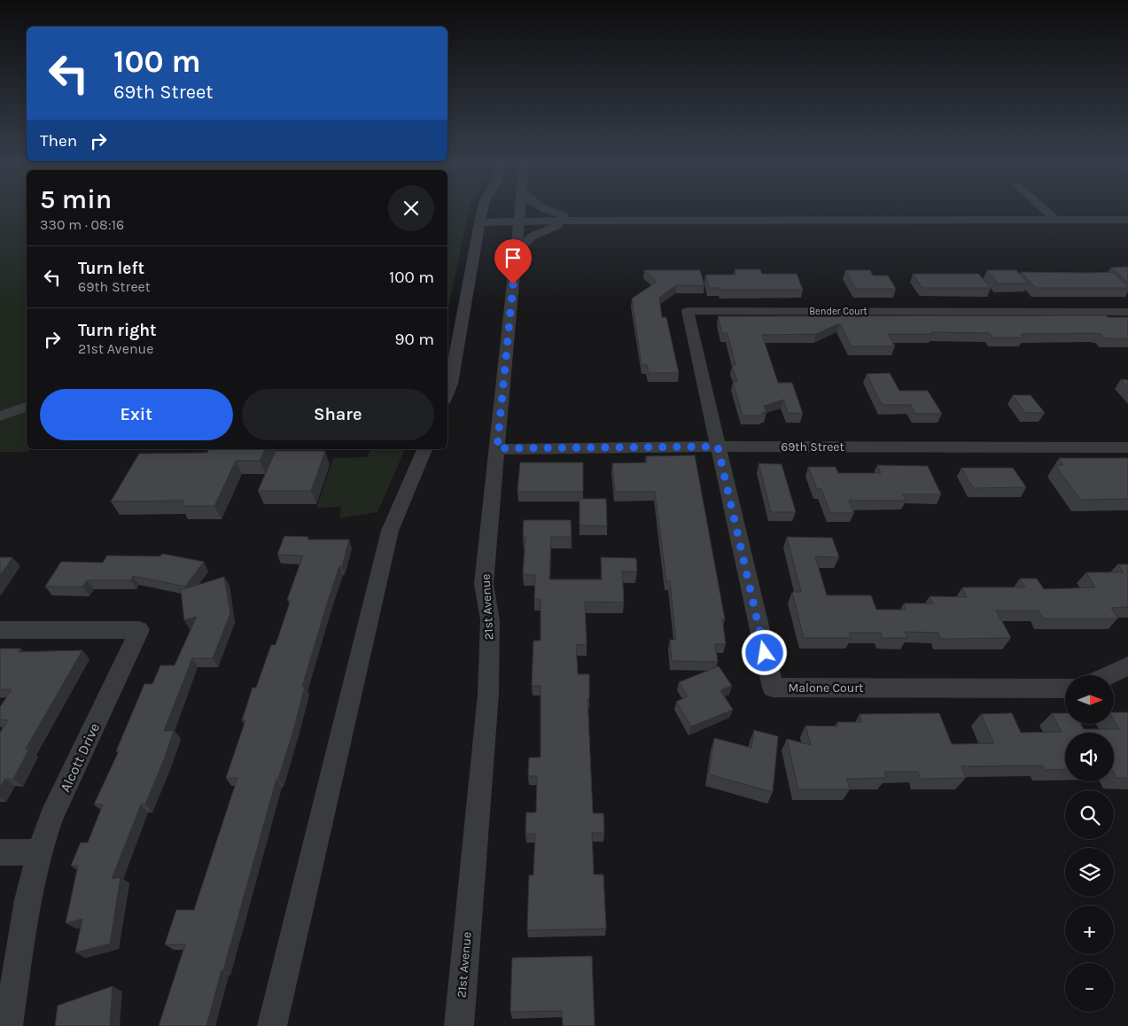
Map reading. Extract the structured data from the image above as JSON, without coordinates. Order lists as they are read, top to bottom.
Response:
{
  "streets": {
    "street": [
      "Bender Court",
      "69th Street",
      "21st Avenue",
      "Malone Court",
      "Alcott Drive"
    ]
  },
  "crossings": [
    ["Bender Court", "69th Street"],
    ["Bender Court", "Malone Court"],
    ["69th Street", "21st Avenue"],
    ["69th Street", "Malone Court"]
  ],
  "north": "right",
  "page": {
    "turn": ["100 m", "69th Street"],
    "then": "Then",
    "heading": ["5 min", "330 m · 08:16"],
    "list": [
      {
        "name": "Turn left",
        "note": "69th Street",
        "value": "100 m"
      },
      {
        "name": "Turn right",
        "note": "21st Avenue",
        "value": "90 m"
      }
    ],
    "buttons": ["Exit", "Share"],
    "map_buttons": ["+", "−"]
  }
}
